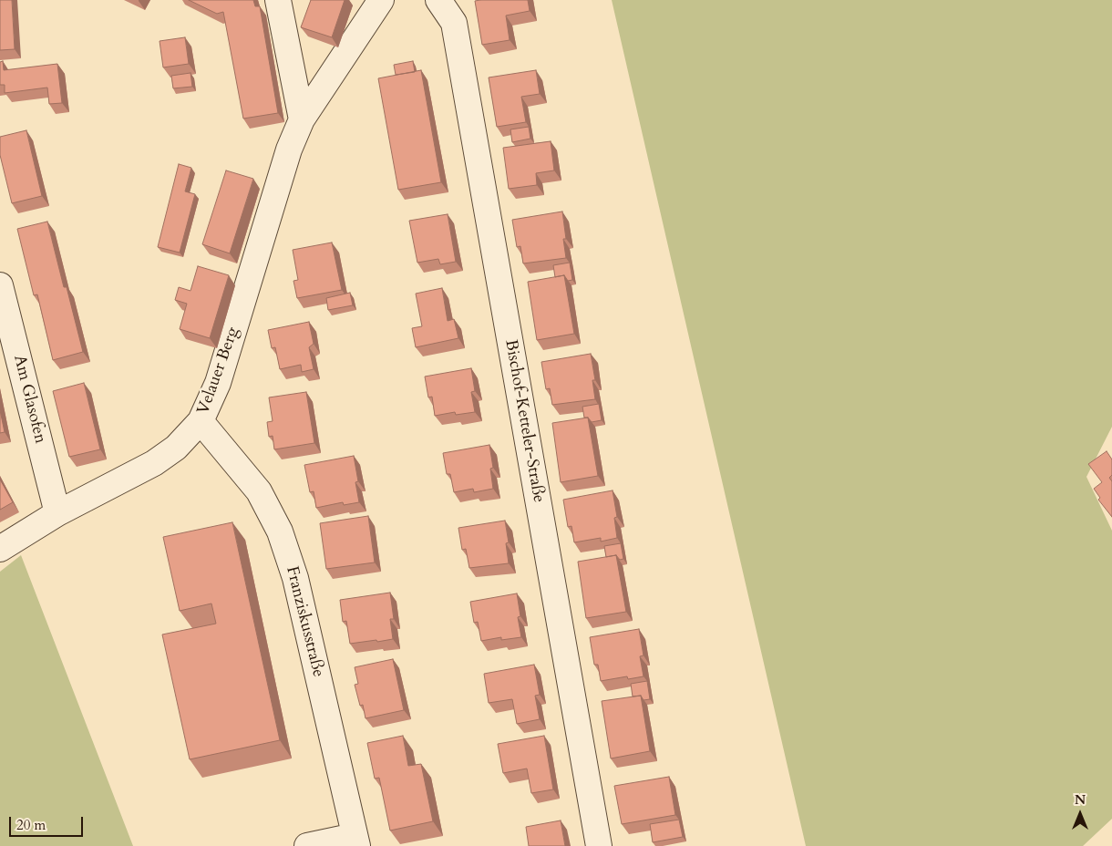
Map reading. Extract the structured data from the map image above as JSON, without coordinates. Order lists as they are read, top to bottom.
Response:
{
  "streets": {
    "street": [
      "Velauer Berg",
      "Am Glasofen",
      "Bischof-Ketteler-Straße",
      "Franziskusstraße"
    ]
  },
  "crossings": [
    ["Velauer Berg", "Am Glasofen"],
    ["Velauer Berg", "Franziskusstraße"]
  ],
  "scale_bar": "20 m",
  "north": "top"
}
